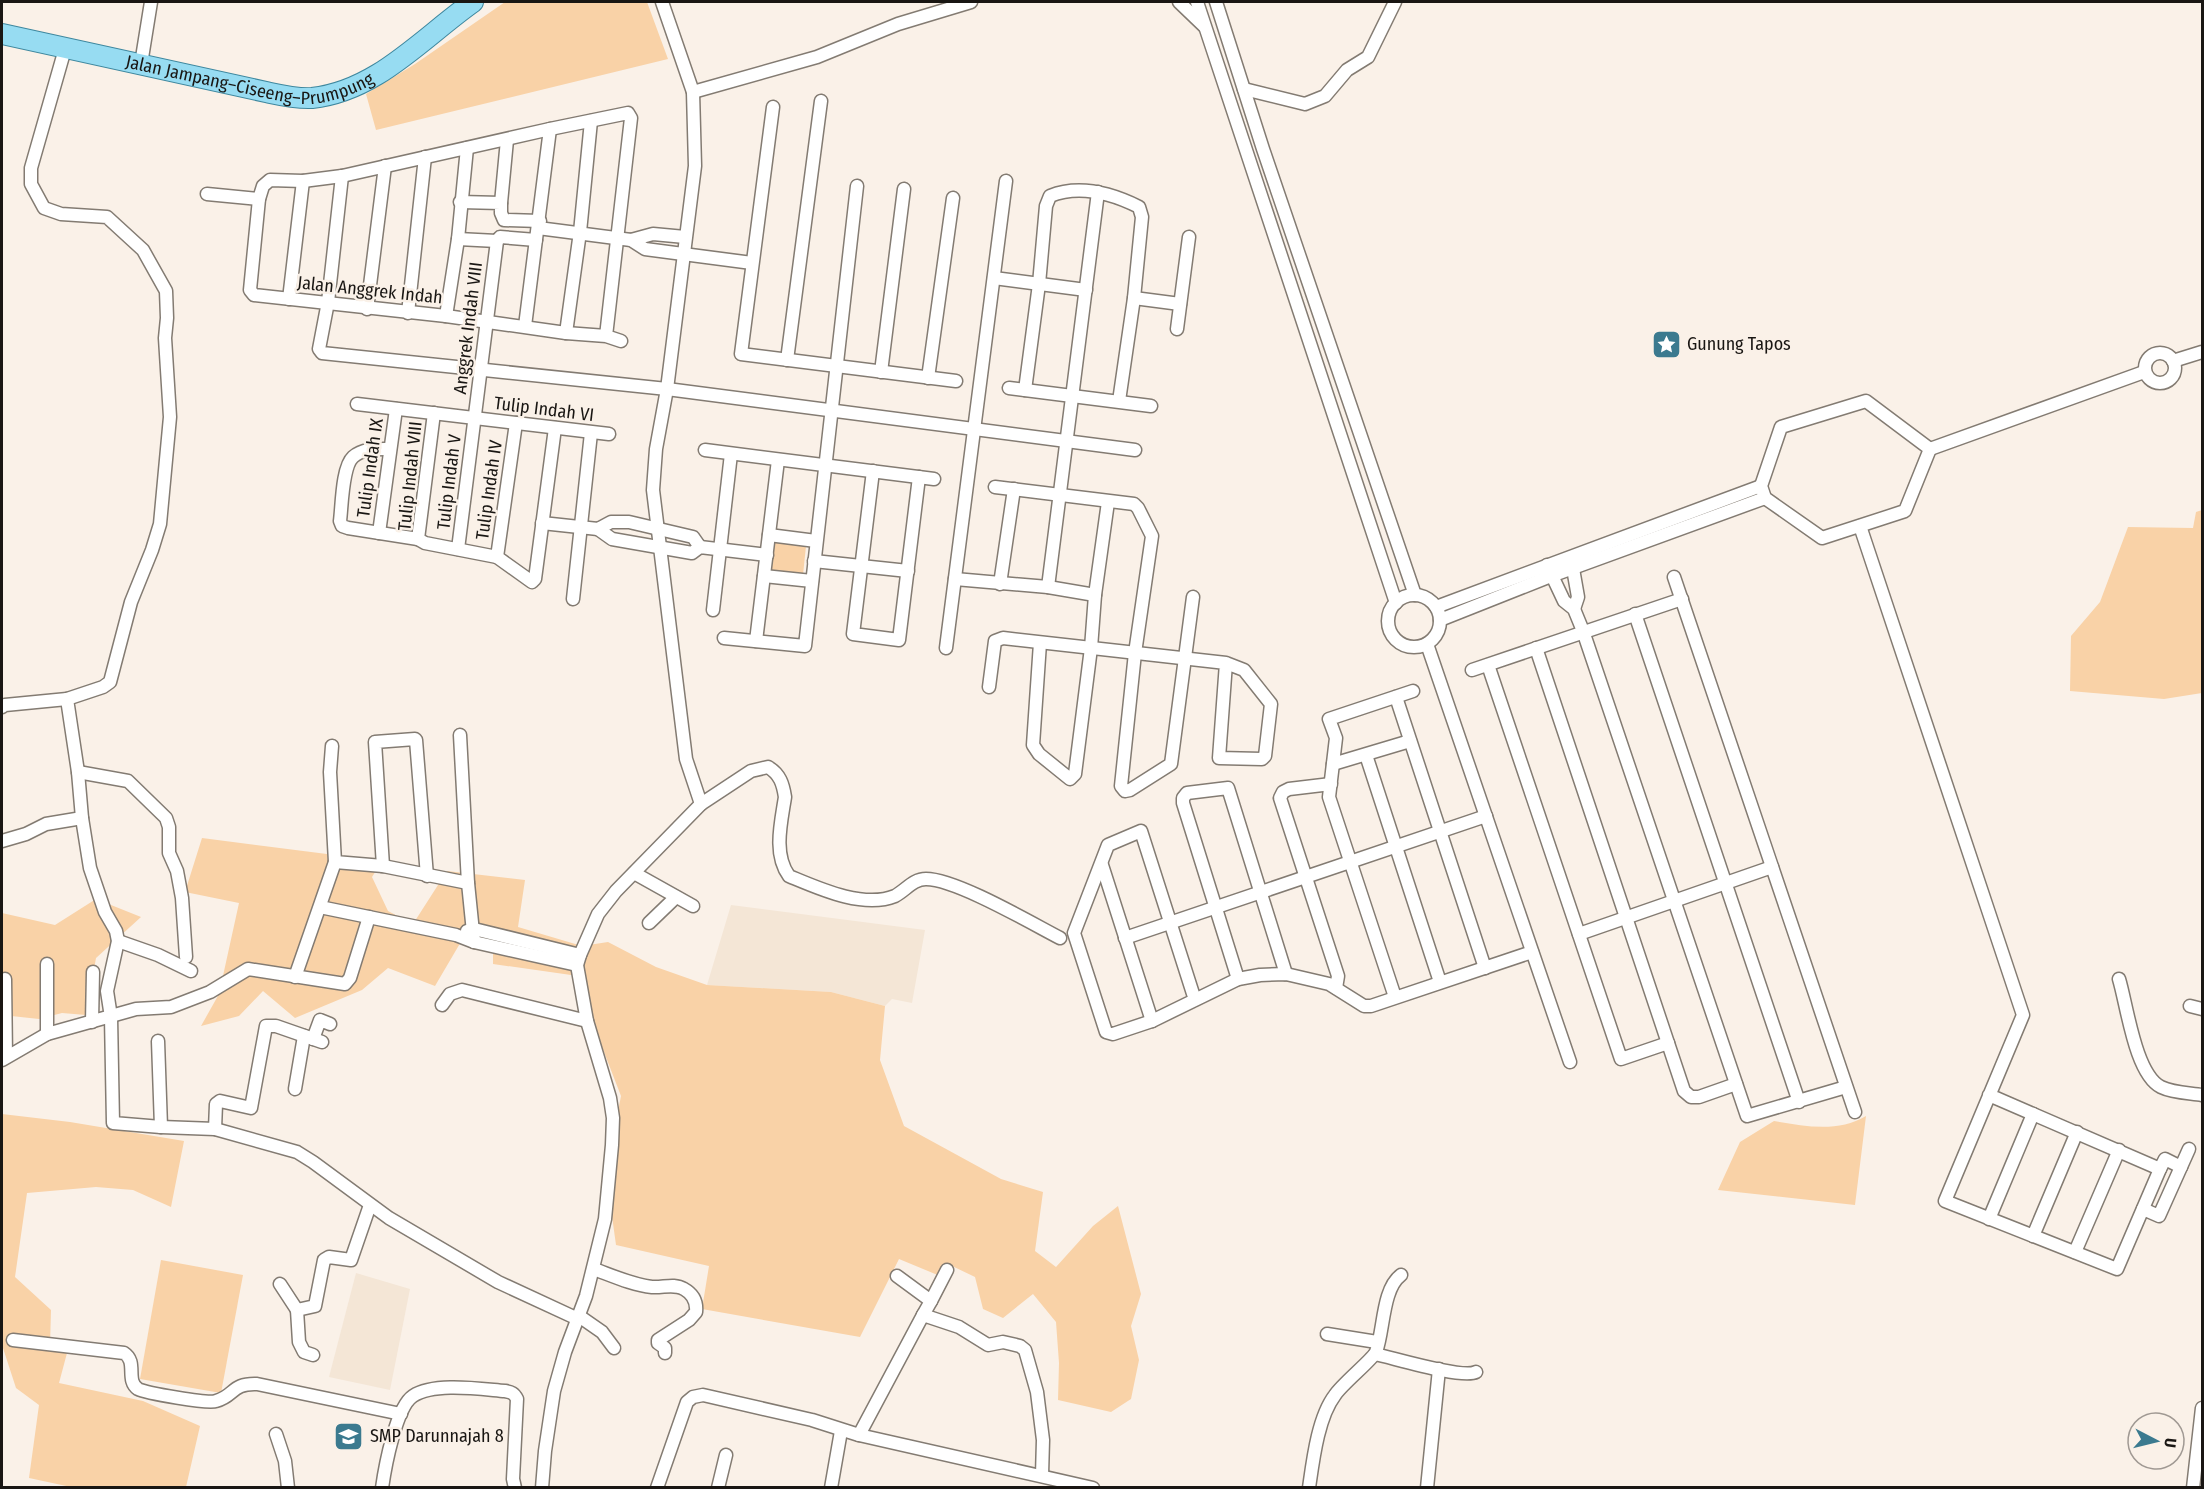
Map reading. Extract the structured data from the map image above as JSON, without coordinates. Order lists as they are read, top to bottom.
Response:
{
  "streets": {
    "main road": ["Jalan Jampang–Ciseeng–Prumpung"],
    "street": [
      "Jalan Anggrek Indah",
      "Anggrek Indah VIII",
      "Tulip Indah VI",
      "Tulip Indah IX",
      "Tulip Indah VIII",
      "Tulip Indah V",
      "Tulip Indah IV"
    ]
  },
  "crossings": [
    ["Jalan Anggrek Indah", "Anggrek Indah VIII"],
    ["Anggrek Indah VIII", "Tulip Indah VI"],
    ["Anggrek Indah VIII", "Tulip Indah V"],
    ["Tulip Indah VI", "Tulip Indah IX"],
    ["Tulip Indah VI", "Tulip Indah VIII"],
    ["Tulip Indah VI", "Tulip Indah V"],
    ["Tulip Indah VI", "Tulip Indah IV"],
    ["Tulip Indah VIII", "Tulip Indah V"],
    ["Tulip Indah VIII", "Tulip Indah IV"]
  ],
  "places": {
    "place": ["Gunung Tapos"],
    "school or university": ["SMP Darunnajah 8"]
  },
  "north": "right"
}
